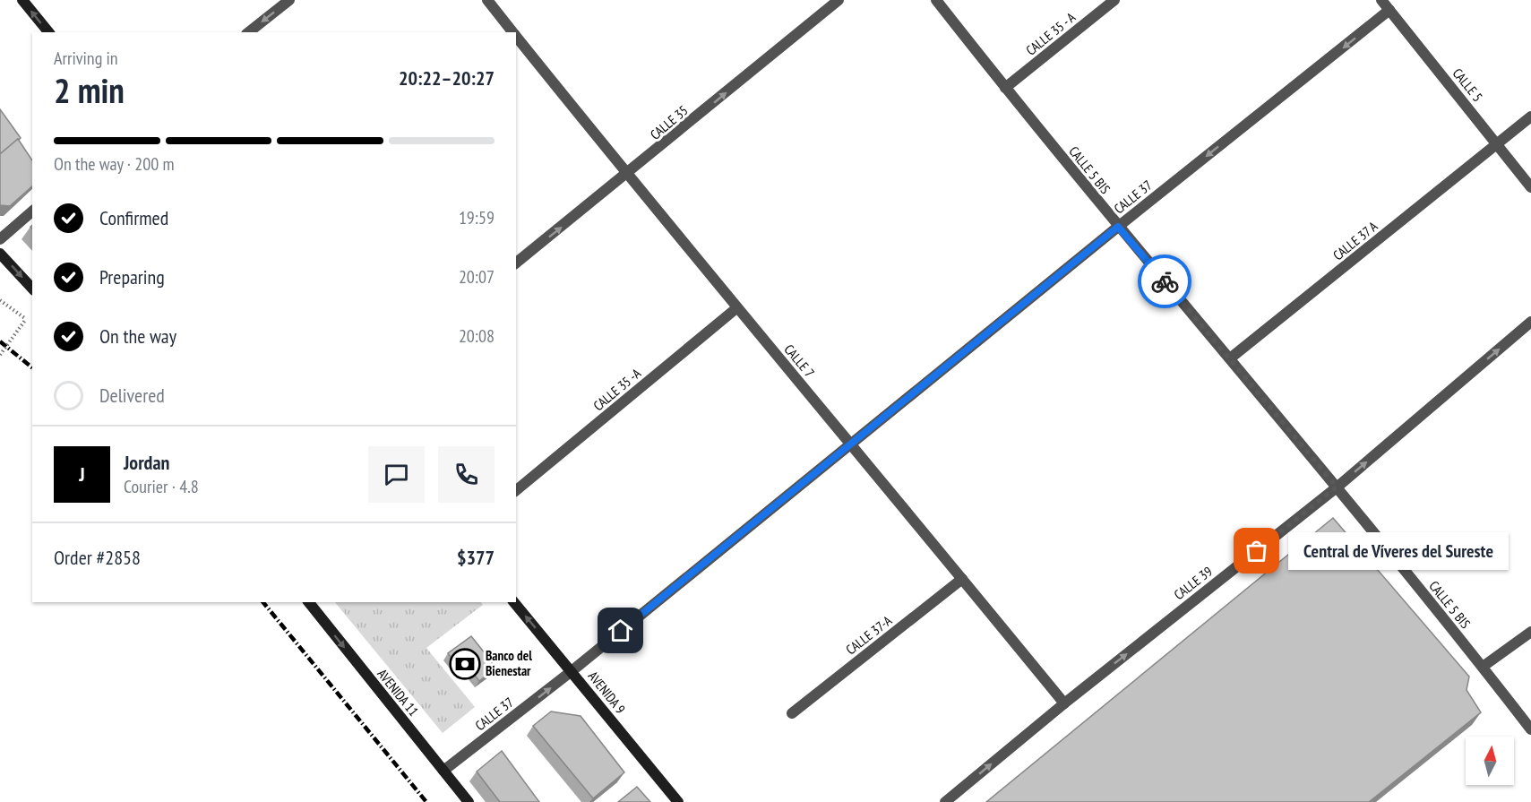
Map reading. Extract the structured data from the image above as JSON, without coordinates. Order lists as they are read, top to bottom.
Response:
{
  "streets": {
    "main road": ["AVENIDA 11", "AVENIDA 9"],
    "street": [
      "CALLE 35 - A",
      "CALLE 5",
      "CALLE 35",
      "CALLE 5 BIS",
      "CALLE 37",
      "CALLE 37 A",
      "CALLE 7",
      "CALLE 35 -A",
      "CALLE 39",
      "CALLE 37-A"
    ]
  },
  "crossings": [
    ["CALLE 35 - A", "CALLE 5 BIS"],
    ["CALLE 5", "CALLE 37"],
    ["CALLE 5", "CALLE 37 A"],
    ["CALLE 35", "CALLE 7"],
    ["CALLE 5 BIS", "CALLE 37"],
    ["CALLE 5 BIS", "CALLE 37 A"],
    ["CALLE 5 BIS", "CALLE 39"],
    ["CALLE 37", "CALLE 7"],
    ["CALLE 37", "AVENIDA 11"],
    ["CALLE 37", "AVENIDA 9"],
    ["CALLE 7", "CALLE 35 -A"],
    ["CALLE 7", "CALLE 39"],
    ["CALLE 7", "CALLE 37-A"]
  ],
  "one_way": ["CALLE 35", "CALLE 39", "AVENIDA 11"],
  "places": {
    "other": ["Central de Víveres del Sureste"],
    "bank": ["Banco del Bienestar"]
  },
  "north": "top",
  "page": {
    "heading": ["2 min", "Arriving in", "20:22–20:27"],
    "panel": [
      "Jordan",
      "Courier · 4.8",
      "Order #2858",
      "$377"
    ],
    "bar": "On the way · 200 m",
    "list": [
      ["Confirmed", "19:59"],
      ["Preparing", "20:07"],
      ["On the way", "20:08"],
      "Delivered"
    ],
    "round": "J",
    "bubble": "Central de Víveres del Sureste"
  }
}
